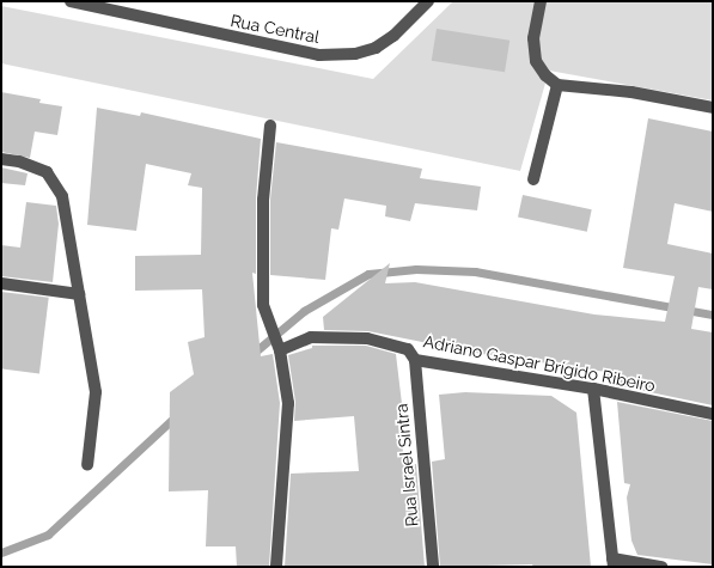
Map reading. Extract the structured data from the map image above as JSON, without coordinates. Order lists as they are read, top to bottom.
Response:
{
  "streets": {
    "street": ["Rua Central", "Adriano Gaspar Brígido Ribeiro", "Rua Israel Sintra"]
  },
  "crossings": [
    ["Adriano Gaspar Brígido Ribeiro", "Rua Israel Sintra"]
  ]
}
